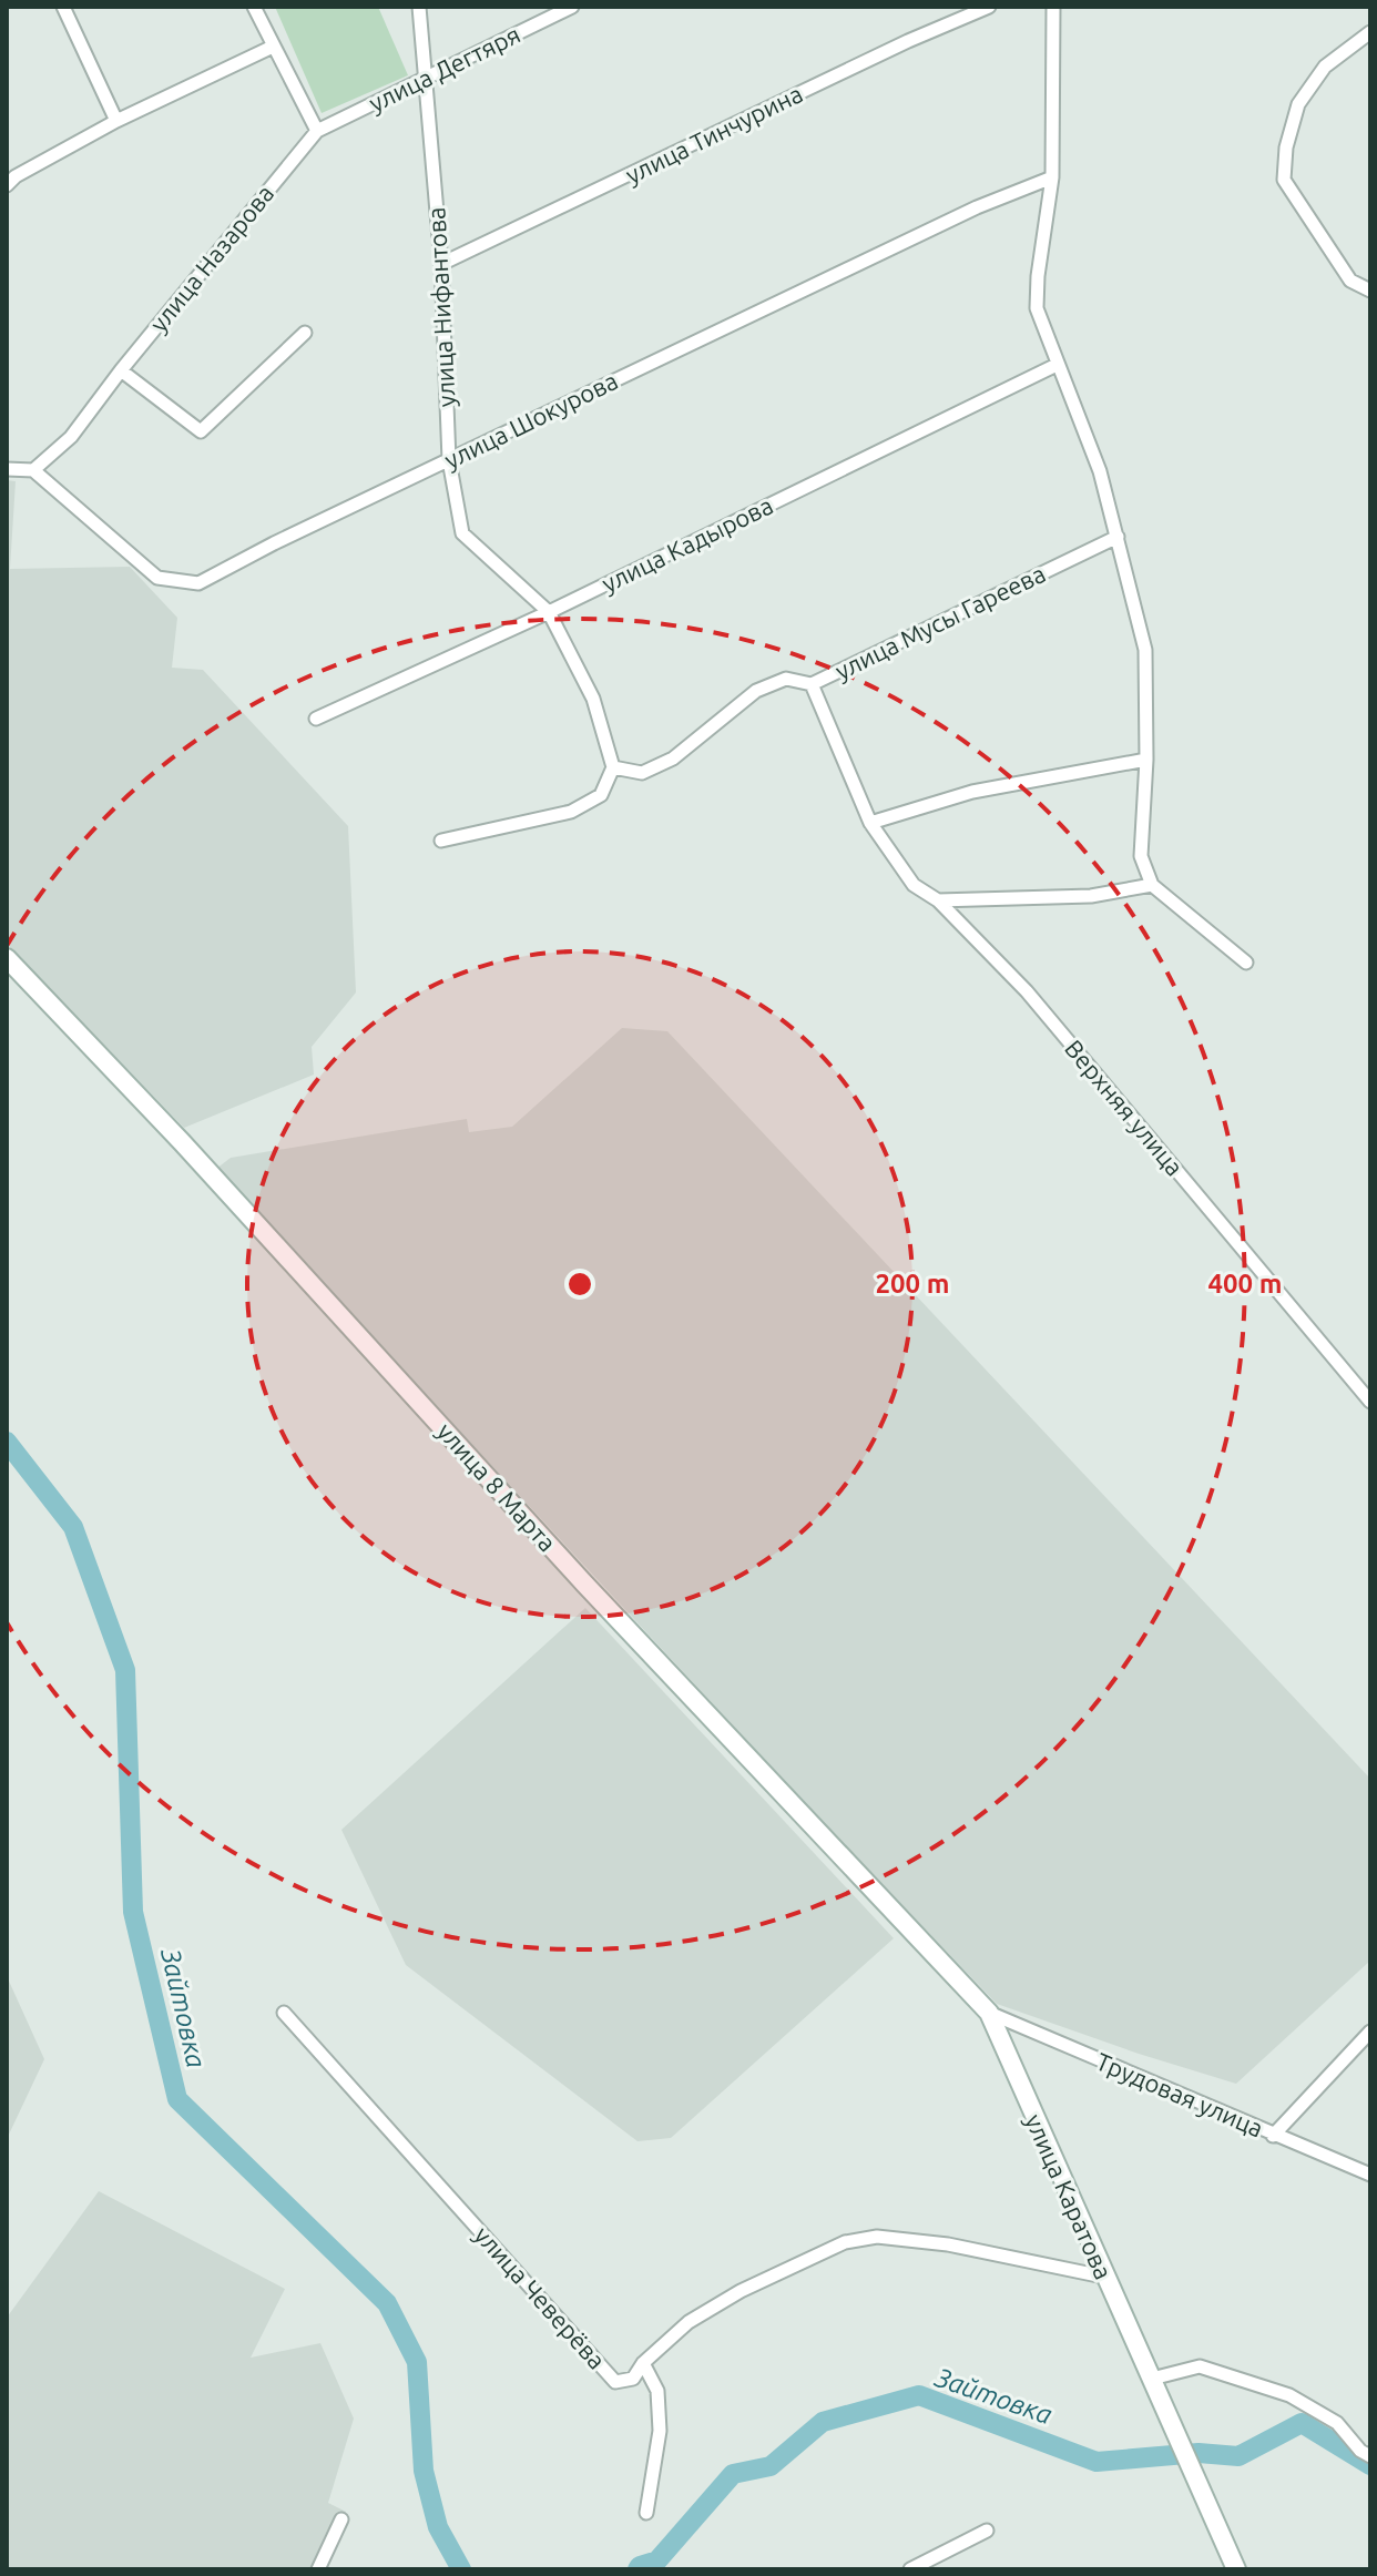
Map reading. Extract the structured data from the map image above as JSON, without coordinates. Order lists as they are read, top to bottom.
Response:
{
  "streets": {
    "main road": ["улица 8 Марта", "улица Каратова"],
    "street": [
      "улица Дегтяря",
      "улица Тинчурина",
      "улица Назарова",
      "улица Нифантова",
      "улица Шокурова",
      "улица Кадырова",
      "улица Мусы Гареева",
      "Верхняя улица",
      "Трудовая улица",
      "улица Чеверёва"
    ]
  },
  "crossings": [
    ["улица Дегтяря", "улица Назарова"],
    ["улица Дегтяря", "улица Нифантова"],
    ["улица Тинчурина", "улица Нифантова"],
    ["улица Назарова", "улица Шокурова"],
    ["улица Нифантова", "улица Шокурова"],
    ["улица Нифантова", "улица Кадырова"],
    ["улица Нифантова", "улица Мусы Гареева"],
    ["улица Мусы Гареева", "Верхняя улица"],
    ["улица 8 Марта", "Трудовая улица"],
    ["улица 8 Марта", "улица Каратова"],
    ["Трудовая улица", "улица Каратова"],
    ["улица Каратова", "улица Чеверёва"]
  ],
  "water": ["Зайтовка"],
  "rings": ["200 m", "400 m"]
}
